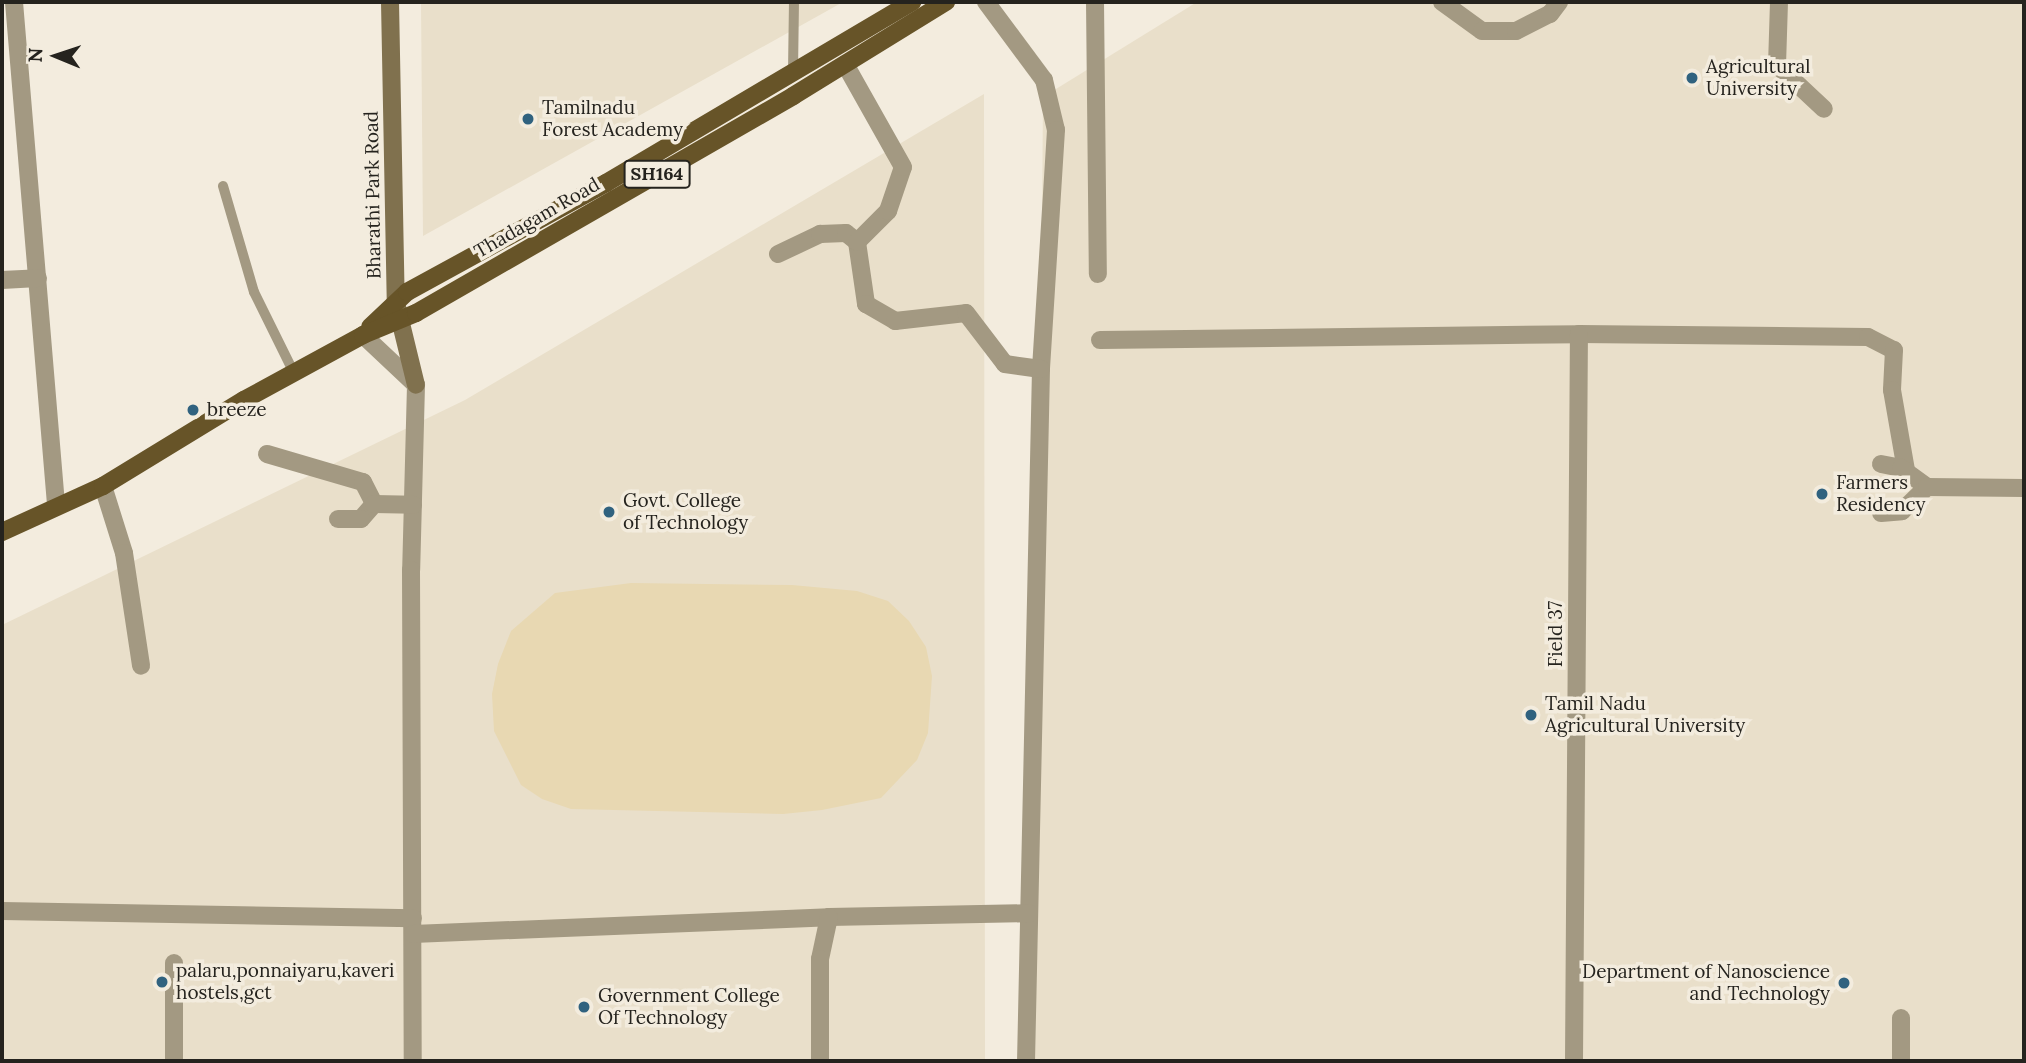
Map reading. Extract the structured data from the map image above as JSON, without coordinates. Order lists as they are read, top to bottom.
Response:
{
  "streets": {
    "main road": ["SH164", "Bharathi Park Road", "Thadagam Road"],
    "street": ["Field 37"]
  },
  "crossings": [
    ["Bharathi Park Road", "Thadagam Road"]
  ],
  "places": [
    "Agricultural University",
    "Tamilnadu Forest Academy",
    "breeze",
    "Farmers Residency",
    "Govt. College of Technology",
    "Tamil Nadu Agricultural University",
    "palaru,ponnaiyaru,kaveri hostels,gct",
    "Department of Nanoscience and Technology",
    "Government College Of Technology"
  ],
  "north": "left"
}
